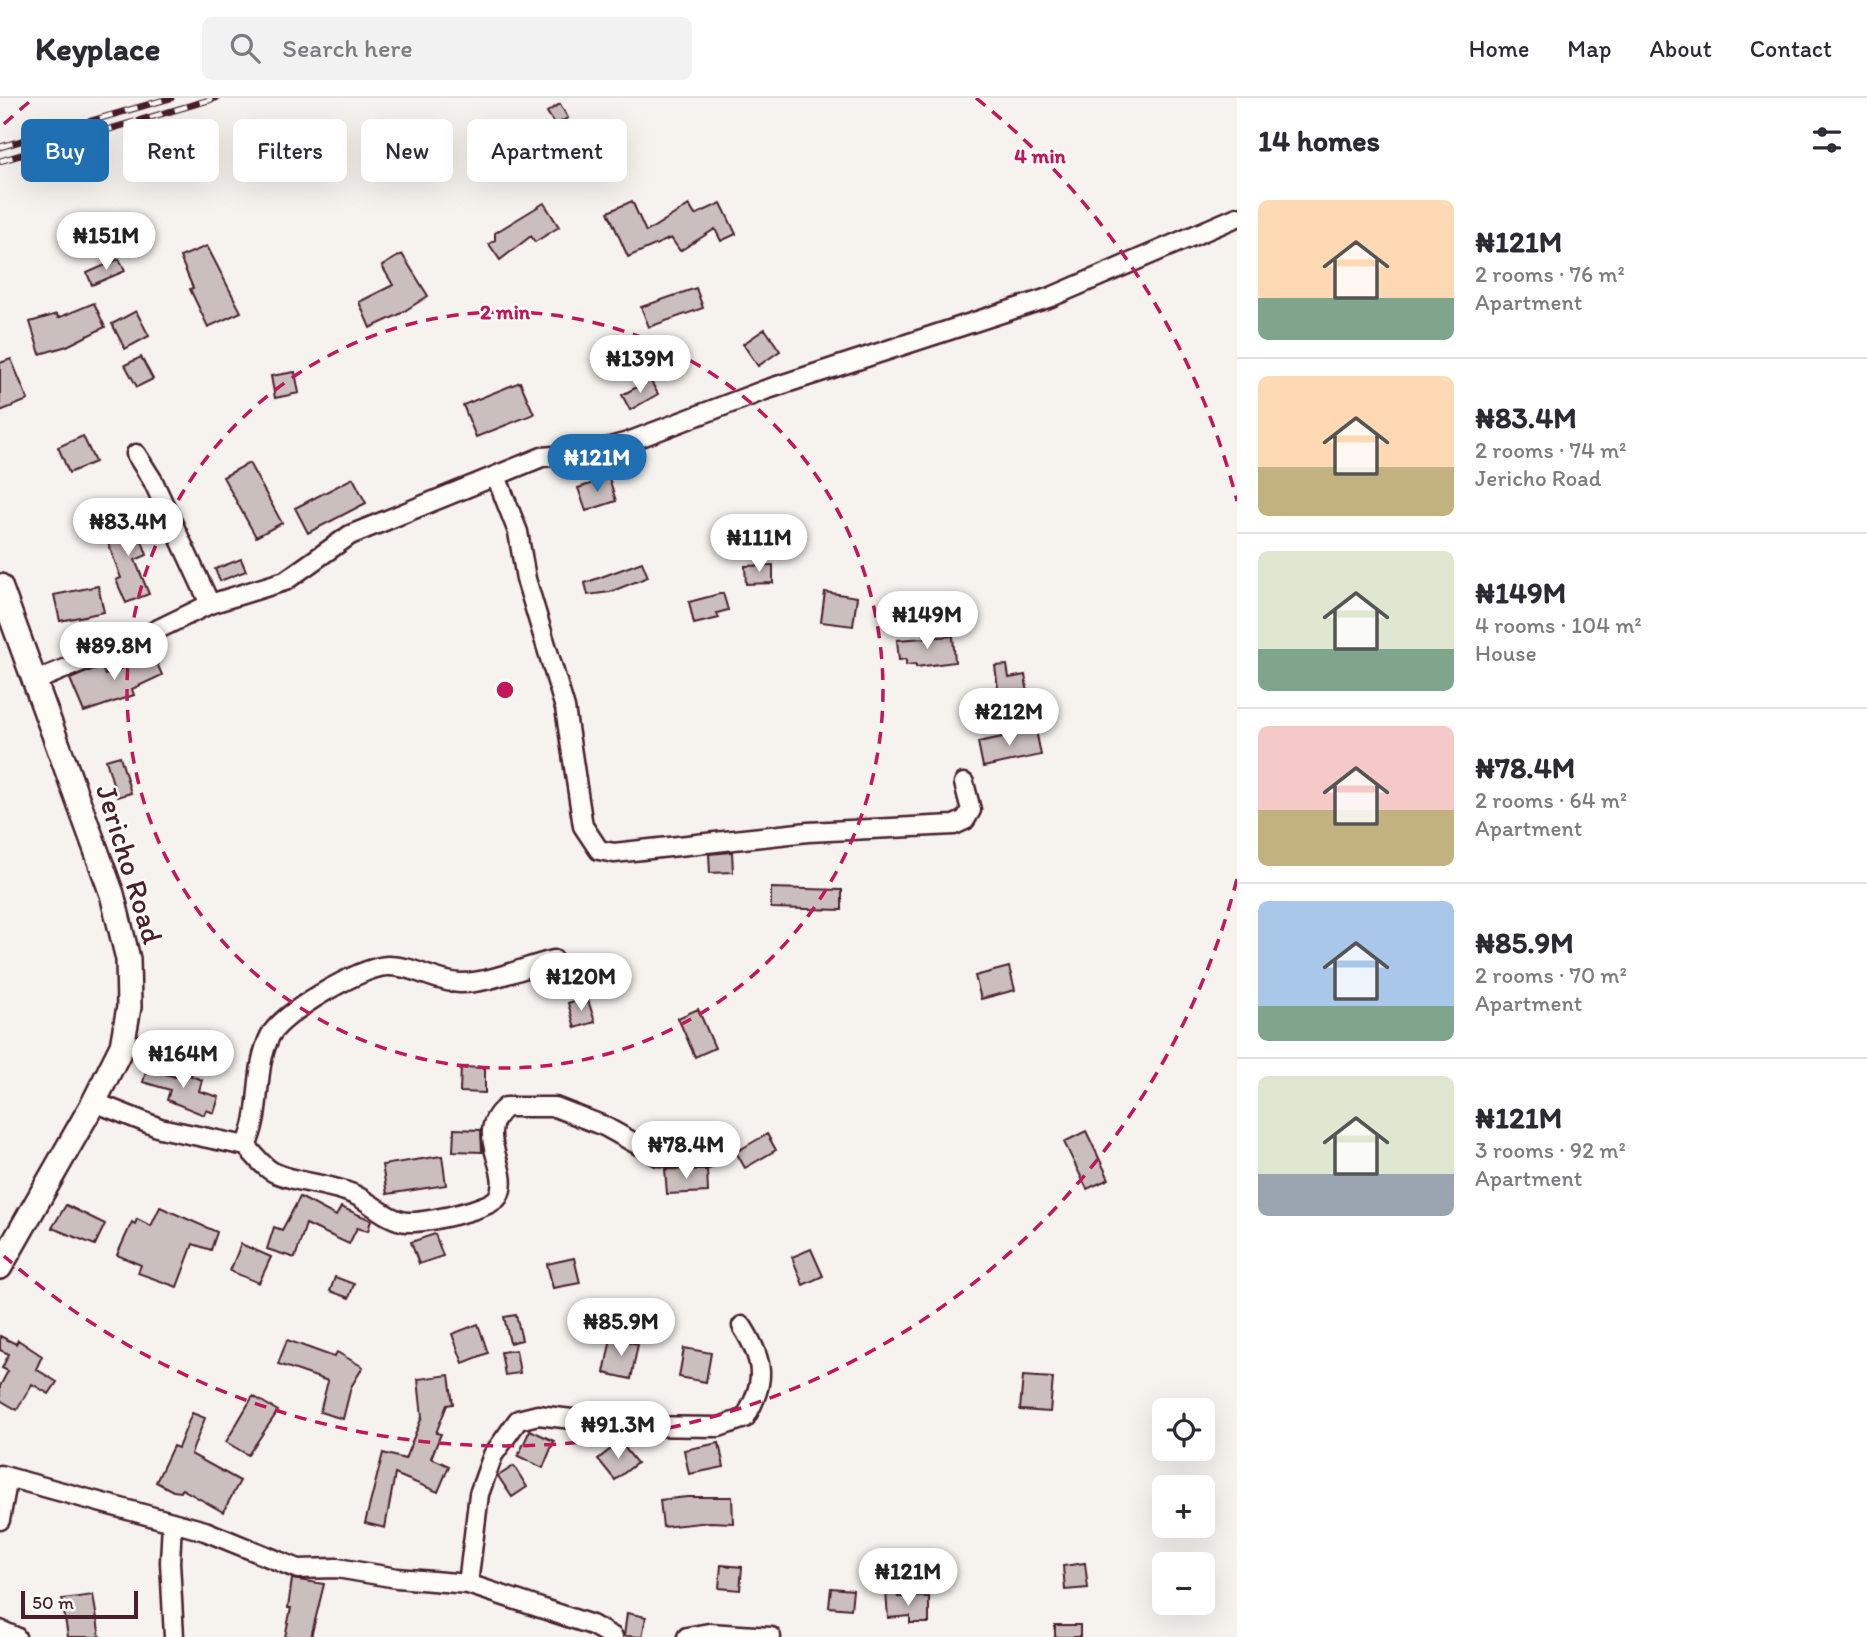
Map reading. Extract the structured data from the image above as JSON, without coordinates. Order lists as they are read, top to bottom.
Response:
{
  "streets": {
    "street": ["Jericho Road"]
  },
  "scale_bar": "50 m",
  "page": {
    "header": "Keyplace",
    "search": "Search here",
    "nav": [
      "Home",
      "Map",
      "About",
      "Contact"
    ],
    "heading": "14 homes",
    "chip": [
      "Buy",
      "Rent",
      "Filters",
      "New",
      "Apartment"
    ],
    "list": [
      {
        "name": "₦121M",
        "note": "2 rooms · 76 m² · Apartment"
      },
      {
        "name": "₦83.4M",
        "note": "2 rooms · 74 m² · Jericho Road"
      },
      {
        "name": "₦149M",
        "note": "4 rooms · 104 m² · House"
      },
      {
        "name": "₦78.4M",
        "note": "2 rooms · 64 m² · Apartment"
      },
      {
        "name": "₦85.9M",
        "note": "2 rooms · 70 m² · Apartment"
      },
      {
        "name": "₦121M",
        "note": "3 rooms · 92 m² · Apartment"
      }
    ],
    "price": [
      "₦151M",
      "₦139M",
      "₦121M",
      "₦83.4M",
      "₦111M",
      "₦149M",
      "₦89.8M",
      "₦212M",
      "₦120M",
      "₦164M",
      "₦78.4M",
      "₦85.9M",
      "₦91.3M",
      "₦121M"
    ],
    "map_buttons": ["+", "−"],
    "scale": "50 m"
  },
  "rings": ["4 min", "2 min"]
}
